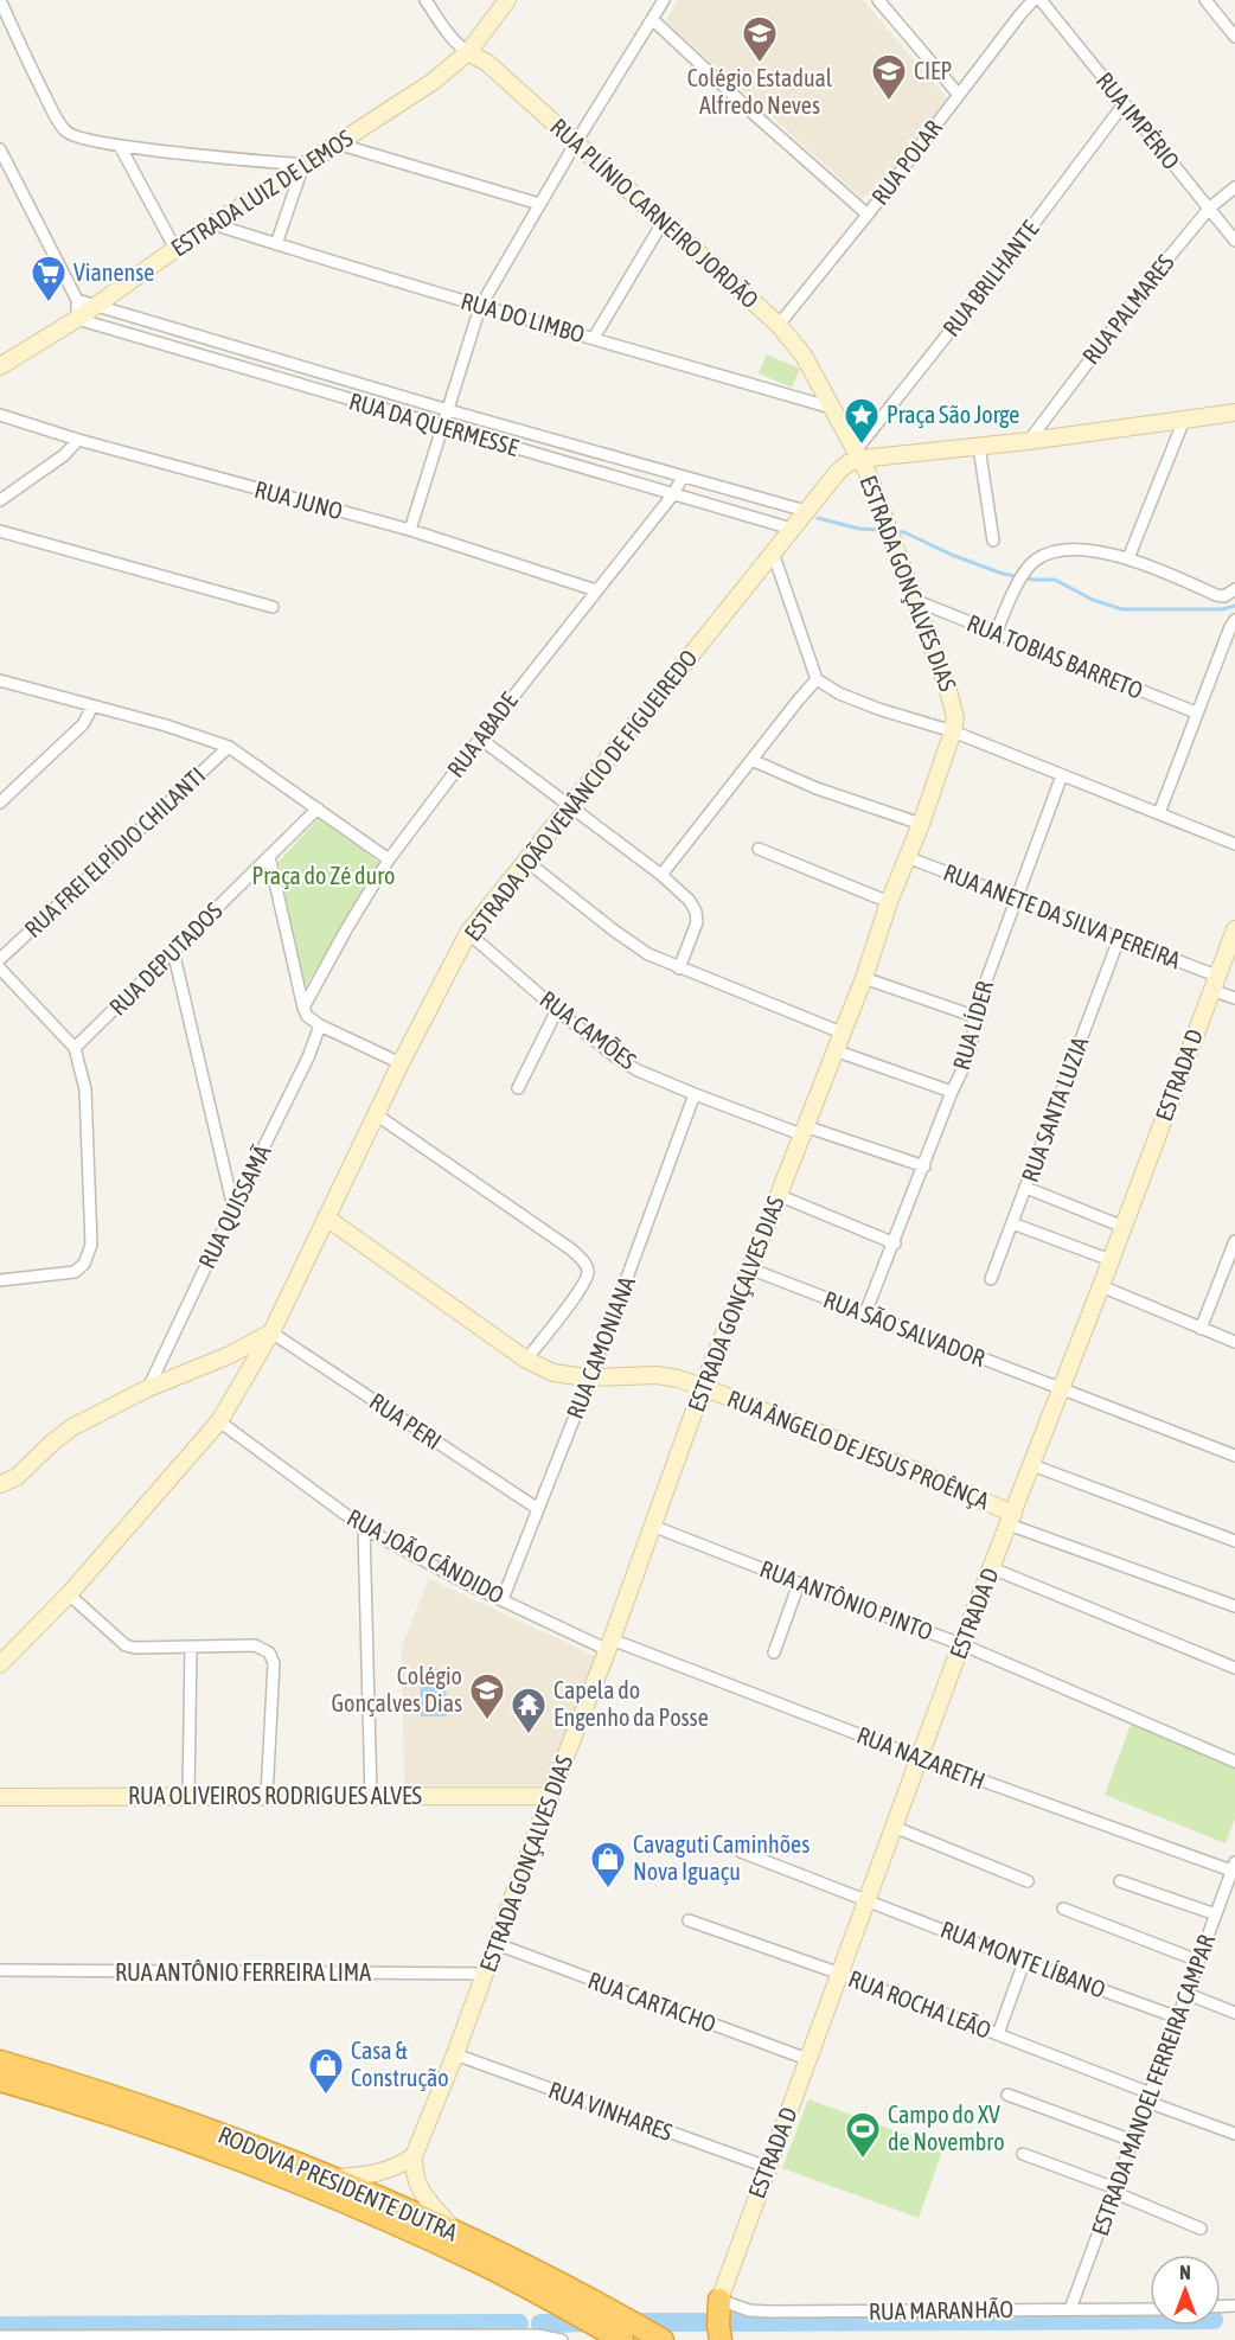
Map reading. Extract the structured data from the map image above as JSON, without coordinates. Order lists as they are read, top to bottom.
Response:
{
  "streets": {
    "highway": ["RODOVIA PRESIDENTE DUTRA"],
    "street": [
      "RUA IMPÉRIO",
      "RUA POLAR",
      "ESTRADA LUIZ DE LEMOS",
      "RUA PLÍNIO CARNEIRO JORDÃO",
      "RUA BRILHANTE",
      "RUA PALMARES",
      "RUA DO LIMBO",
      "RUA DA QUERMESSE",
      "RUA JUNO",
      "ESTRADA GONÇALVES DIAS",
      "RUA TOBIAS BARRETO",
      "RUA ABADE",
      "ESTRADA JOÃO VENÂNCIO DE FIGUEIREDO",
      "RUA FREI ELPÍDIO CHILANTI",
      "RUA ANETE DA SILVA PEREIRA",
      "RUA DEPUTADOS",
      "RUA LÍDER",
      "RUA CAMÕES",
      "ESTRADA D",
      "RUA SANTA LUZIA",
      "RUA QUISSAMÃ",
      "RUA SÃO SALVADOR",
      "RUA CAMONIANA",
      "RUA PERI",
      "RUA ÂNGELO DE JESUS PROÊNÇA",
      "RUA JOÃO CÂNDIDO",
      "RUA ANTÔNIO PINTO",
      "RUA NAZARETH",
      "RUA OLIVEIROS RODRIGUES ALVES",
      "RUA MONTE LÍBANO",
      "RUA ANTÔNIO FERREIRA LIMA",
      "RUA CARTACHO",
      "RUA ROCHA LEÃO",
      "ESTRADA MANOEL FERREIRA CAMPAR",
      "RUA VINHARES",
      "RUA MARANHÃO"
    ]
  },
  "crossings": [
    ["RUA IMPÉRIO", "RUA BRILHANTE"],
    ["RUA IMPÉRIO", "RUA PALMARES"],
    ["RUA POLAR", "RUA PLÍNIO CARNEIRO JORDÃO"],
    ["ESTRADA LUIZ DE LEMOS", "RUA PLÍNIO CARNEIRO JORDÃO"],
    ["ESTRADA LUIZ DE LEMOS", "RUA DO LIMBO"],
    ["ESTRADA LUIZ DE LEMOS", "RUA DA QUERMESSE"],
    ["RUA PLÍNIO CARNEIRO JORDÃO", "RUA BRILHANTE"],
    ["RUA PLÍNIO CARNEIRO JORDÃO", "RUA DO LIMBO"],
    ["RUA PLÍNIO CARNEIRO JORDÃO", "ESTRADA GONÇALVES DIAS"],
    ["RUA PLÍNIO CARNEIRO JORDÃO", "ESTRADA JOÃO VENÂNCIO DE FIGUEIREDO"],
    ["RUA BRILHANTE", "ESTRADA GONÇALVES DIAS"],
    ["RUA BRILHANTE", "ESTRADA JOÃO VENÂNCIO DE FIGUEIREDO"],
    ["RUA PALMARES", "ESTRADA JOÃO VENÂNCIO DE FIGUEIREDO"],
    ["RUA DA QUERMESSE", "RUA ABADE"],
    ["RUA DA QUERMESSE", "ESTRADA JOÃO VENÂNCIO DE FIGUEIREDO"],
    ["RUA JUNO", "RUA ABADE"],
    ["ESTRADA GONÇALVES DIAS", "RUA TOBIAS BARRETO"],
    ["ESTRADA GONÇALVES DIAS", "ESTRADA JOÃO VENÂNCIO DE FIGUEIREDO"],
    ["ESTRADA GONÇALVES DIAS", "RUA ANETE DA SILVA PEREIRA"],
    ["ESTRADA GONÇALVES DIAS", "RUA CAMÕES"],
    ["ESTRADA GONÇALVES DIAS", "RUA SÃO SALVADOR"],
    ["ESTRADA GONÇALVES DIAS", "RUA ÂNGELO DE JESUS PROÊNÇA"],
    ["ESTRADA GONÇALVES DIAS", "RUA JOÃO CÂNDIDO"],
    ["ESTRADA GONÇALVES DIAS", "RUA ANTÔNIO PINTO"],
    ["ESTRADA GONÇALVES DIAS", "RUA NAZARETH"],
    ["ESTRADA GONÇALVES DIAS", "RUA OLIVEIROS RODRIGUES ALVES"],
    ["ESTRADA GONÇALVES DIAS", "RUA ANTÔNIO FERREIRA LIMA"],
    ["ESTRADA GONÇALVES DIAS", "RUA CARTACHO"],
    ["ESTRADA GONÇALVES DIAS", "RUA VINHARES"],
    ["ESTRADA JOÃO VENÂNCIO DE FIGUEIREDO", "RUA CAMÕES"],
    ["ESTRADA JOÃO VENÂNCIO DE FIGUEIREDO", "RUA PERI"],
    ["ESTRADA JOÃO VENÂNCIO DE FIGUEIREDO", "RUA ÂNGELO DE JESUS PROÊNÇA"],
    ["ESTRADA JOÃO VENÂNCIO DE FIGUEIREDO", "RUA JOÃO CÂNDIDO"],
    ["RUA ANETE DA SILVA PEREIRA", "RUA LÍDER"],
    ["RUA ANETE DA SILVA PEREIRA", "ESTRADA D"],
    ["RUA ANETE DA SILVA PEREIRA", "RUA SANTA LUZIA"],
    ["RUA LÍDER", "RUA CAMÕES"],
    ["RUA LÍDER", "RUA SÃO SALVADOR"],
    ["RUA CAMÕES", "RUA CAMONIANA"],
    ["ESTRADA D", "RUA SÃO SALVADOR"],
    ["ESTRADA D", "RUA ÂNGELO DE JESUS PROÊNÇA"],
    ["ESTRADA D", "RUA ANTÔNIO PINTO"],
    ["ESTRADA D", "RUA NAZARETH"],
    ["ESTRADA D", "RUA MONTE LÍBANO"],
    ["ESTRADA D", "RUA CARTACHO"],
    ["ESTRADA D", "RUA ROCHA LEÃO"],
    ["ESTRADA D", "RUA VINHARES"],
    ["ESTRADA D", "RUA MARANHÃO"],
    ["RUA CAMONIANA", "RUA PERI"],
    ["RUA CAMONIANA", "RUA ÂNGELO DE JESUS PROÊNÇA"],
    ["RUA CAMONIANA", "RUA JOÃO CÂNDIDO"],
    ["RUA JOÃO CÂNDIDO", "RUA NAZARETH"],
    ["RUA NAZARETH", "ESTRADA MANOEL FERREIRA CAMPAR"],
    ["RUA MONTE LÍBANO", "ESTRADA MANOEL FERREIRA CAMPAR"],
    ["RUA ROCHA LEÃO", "ESTRADA MANOEL FERREIRA CAMPAR"],
    ["ESTRADA MANOEL FERREIRA CAMPAR", "RUA MARANHÃO"]
  ],
  "parks": ["Praça do Zé duro"],
  "places": {
    "school or university": ["Colégio Estadual Alfredo Neves", "CIEP", "Colégio Gonçalves Dias"],
    "supermarket": ["Vianense"],
    "place": ["Praça São Jorge"],
    "temple": ["Capela do Engenho da Posse"],
    "shop": ["Cavaguti Caminhões Nova Iguaçu", "Casa & Construção"],
    "sports": ["Campo do XV de Novembro"]
  },
  "north": "top"
}
